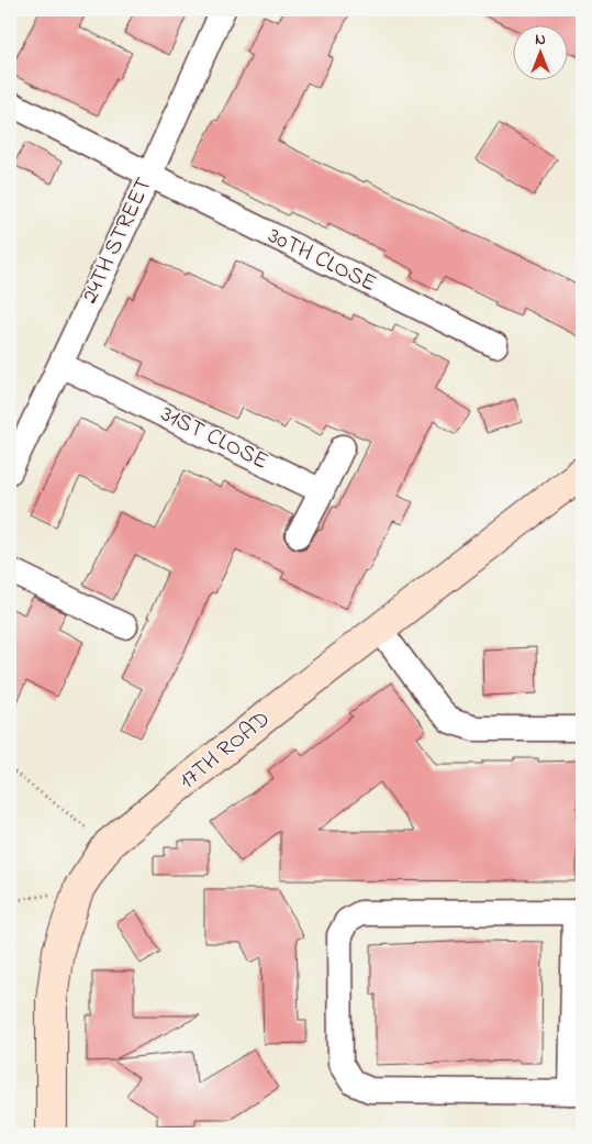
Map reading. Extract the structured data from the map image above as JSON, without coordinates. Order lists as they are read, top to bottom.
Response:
{
  "streets": {
    "street": [
      "24TH STREET",
      "30TH CLOSE",
      "31ST CLOSE",
      "17TH ROAD"
    ]
  },
  "crossings": [
    ["24TH STREET", "30TH CLOSE"],
    ["24TH STREET", "31ST CLOSE"]
  ],
  "north": "top"
}
